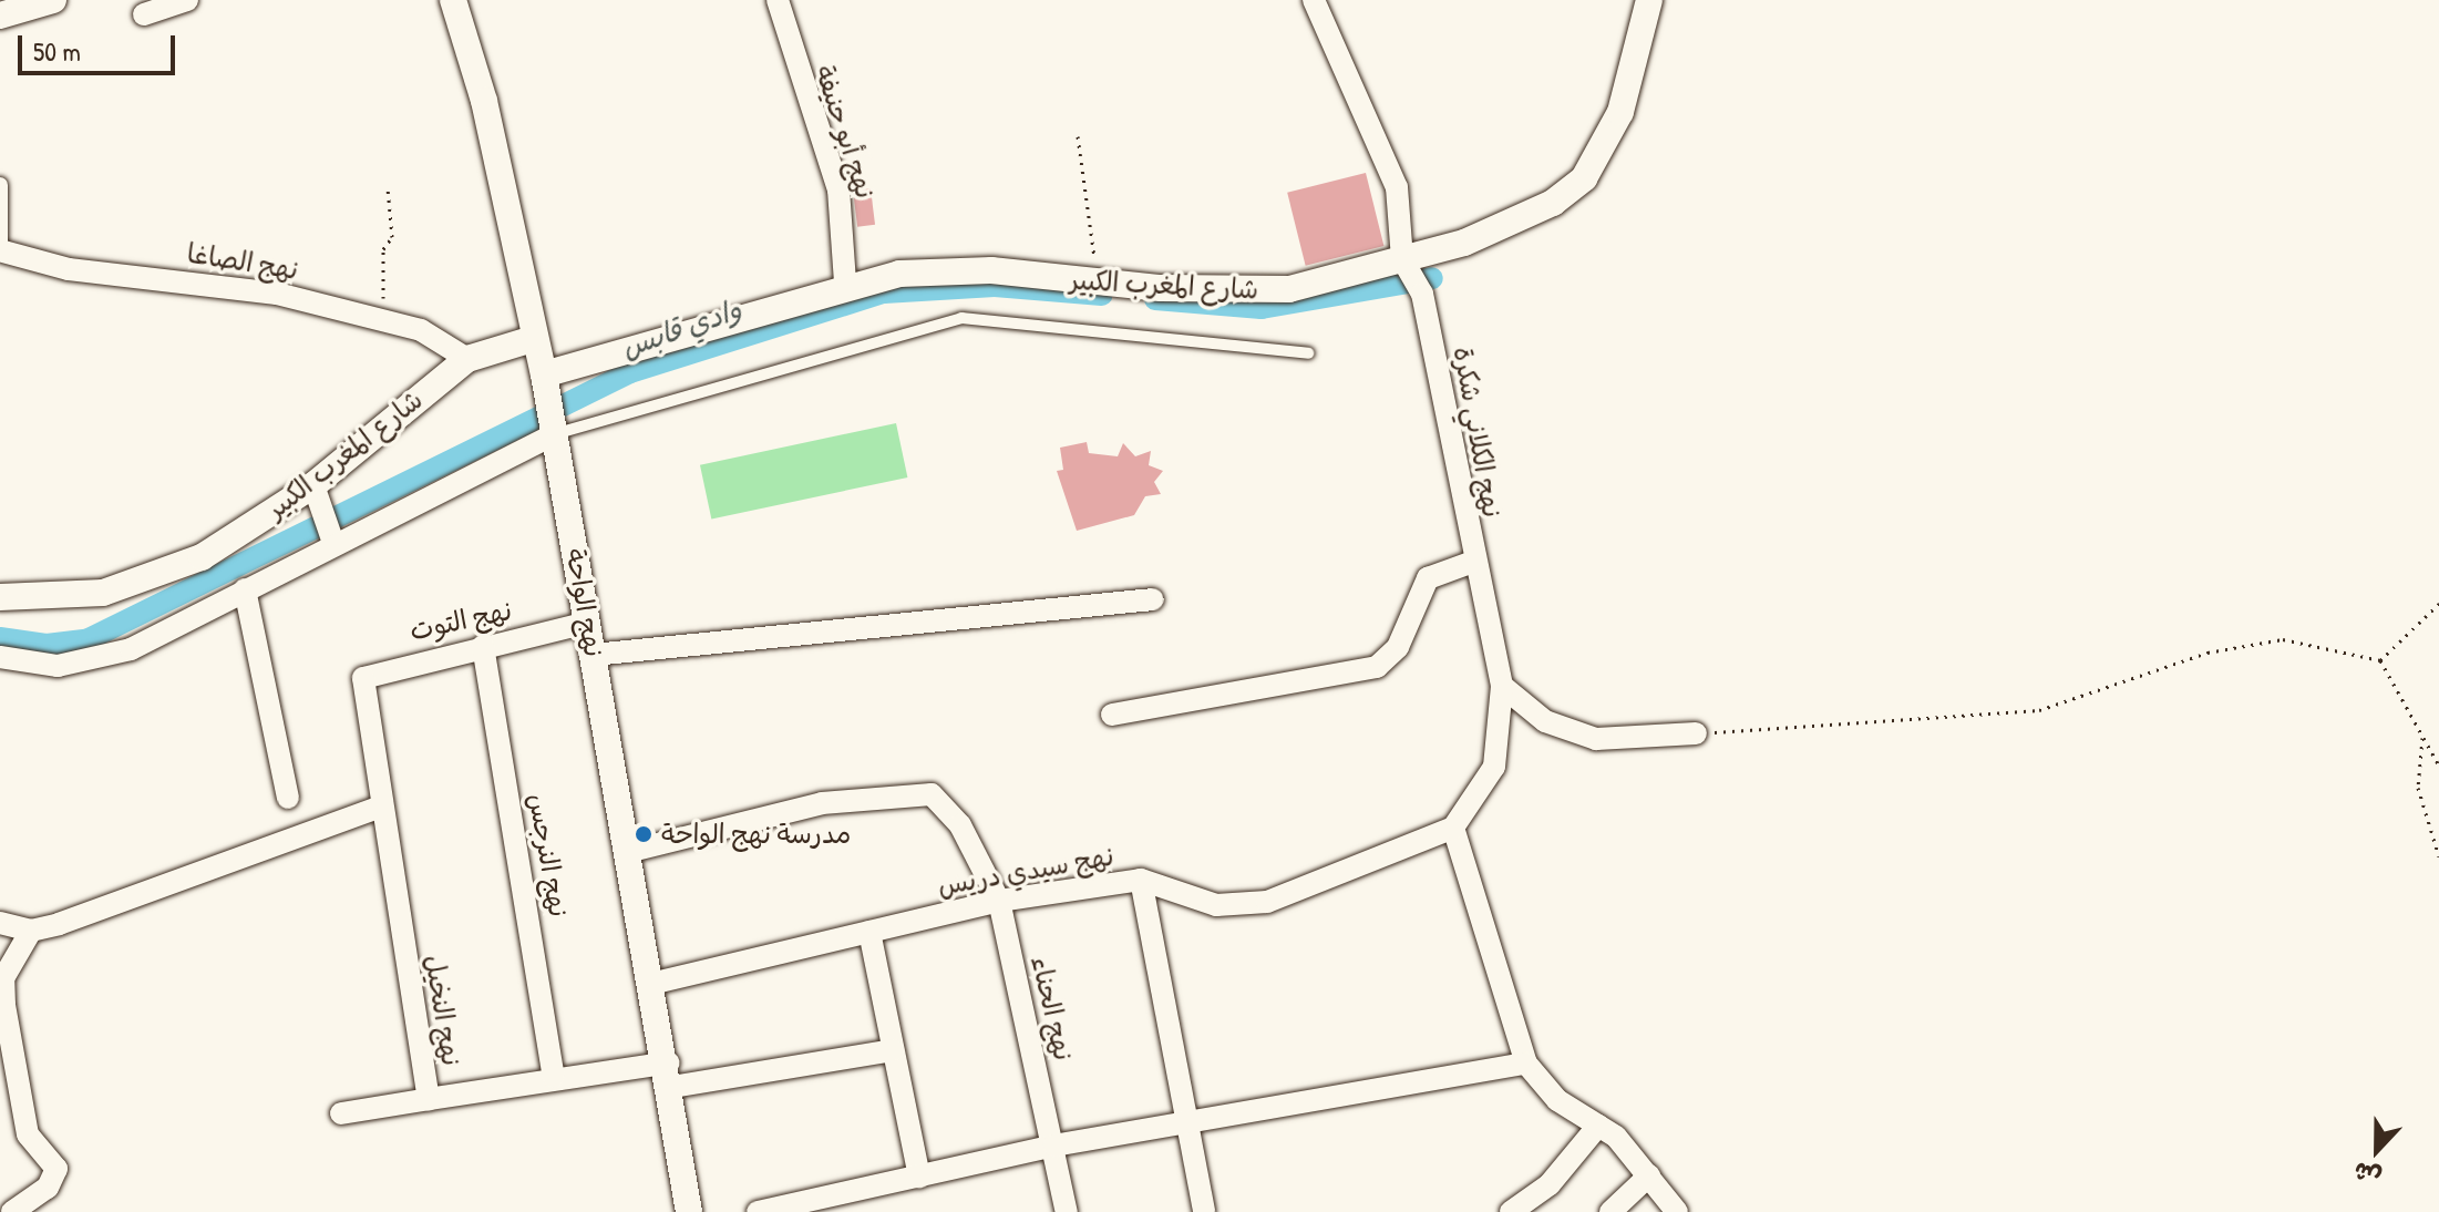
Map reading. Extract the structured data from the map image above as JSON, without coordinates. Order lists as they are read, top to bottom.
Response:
{
  "streets": {
    "street": [
      "نهج أبو حنيفة",
      "نهج الصاغا",
      "شارع المغرب الكبير",
      "نهج الكلاني شكرة",
      "نهج الواحة",
      "نهج التوت",
      "نهج النرجس",
      "نهج سيدي دريس",
      "نهج الحناء",
      "نهج النخيل"
    ]
  },
  "crossings": [
    ["نهج أبو حنيفة", "شارع المغرب الكبير"],
    ["نهج الصاغا", "شارع المغرب الكبير"],
    ["شارع المغرب الكبير", "نهج الكلاني شكرة"],
    ["شارع المغرب الكبير", "نهج الواحة"],
    ["نهج الواحة", "نهج التوت"],
    ["نهج الواحة", "نهج سيدي دريس"],
    ["نهج الواحة", "نهج الحناء"],
    ["نهج الواحة", "نهج النخيل"],
    ["نهج التوت", "نهج النرجس"],
    ["نهج التوت", "نهج النخيل"],
    ["نهج النرجس", "نهج النخيل"],
    ["نهج سيدي دريس", "نهج الحناء"]
  ],
  "water": ["وادي قابس"],
  "places": ["مدرسة نهج الواحة"],
  "scale_bar": "50 m",
  "north": "bottom"
}
